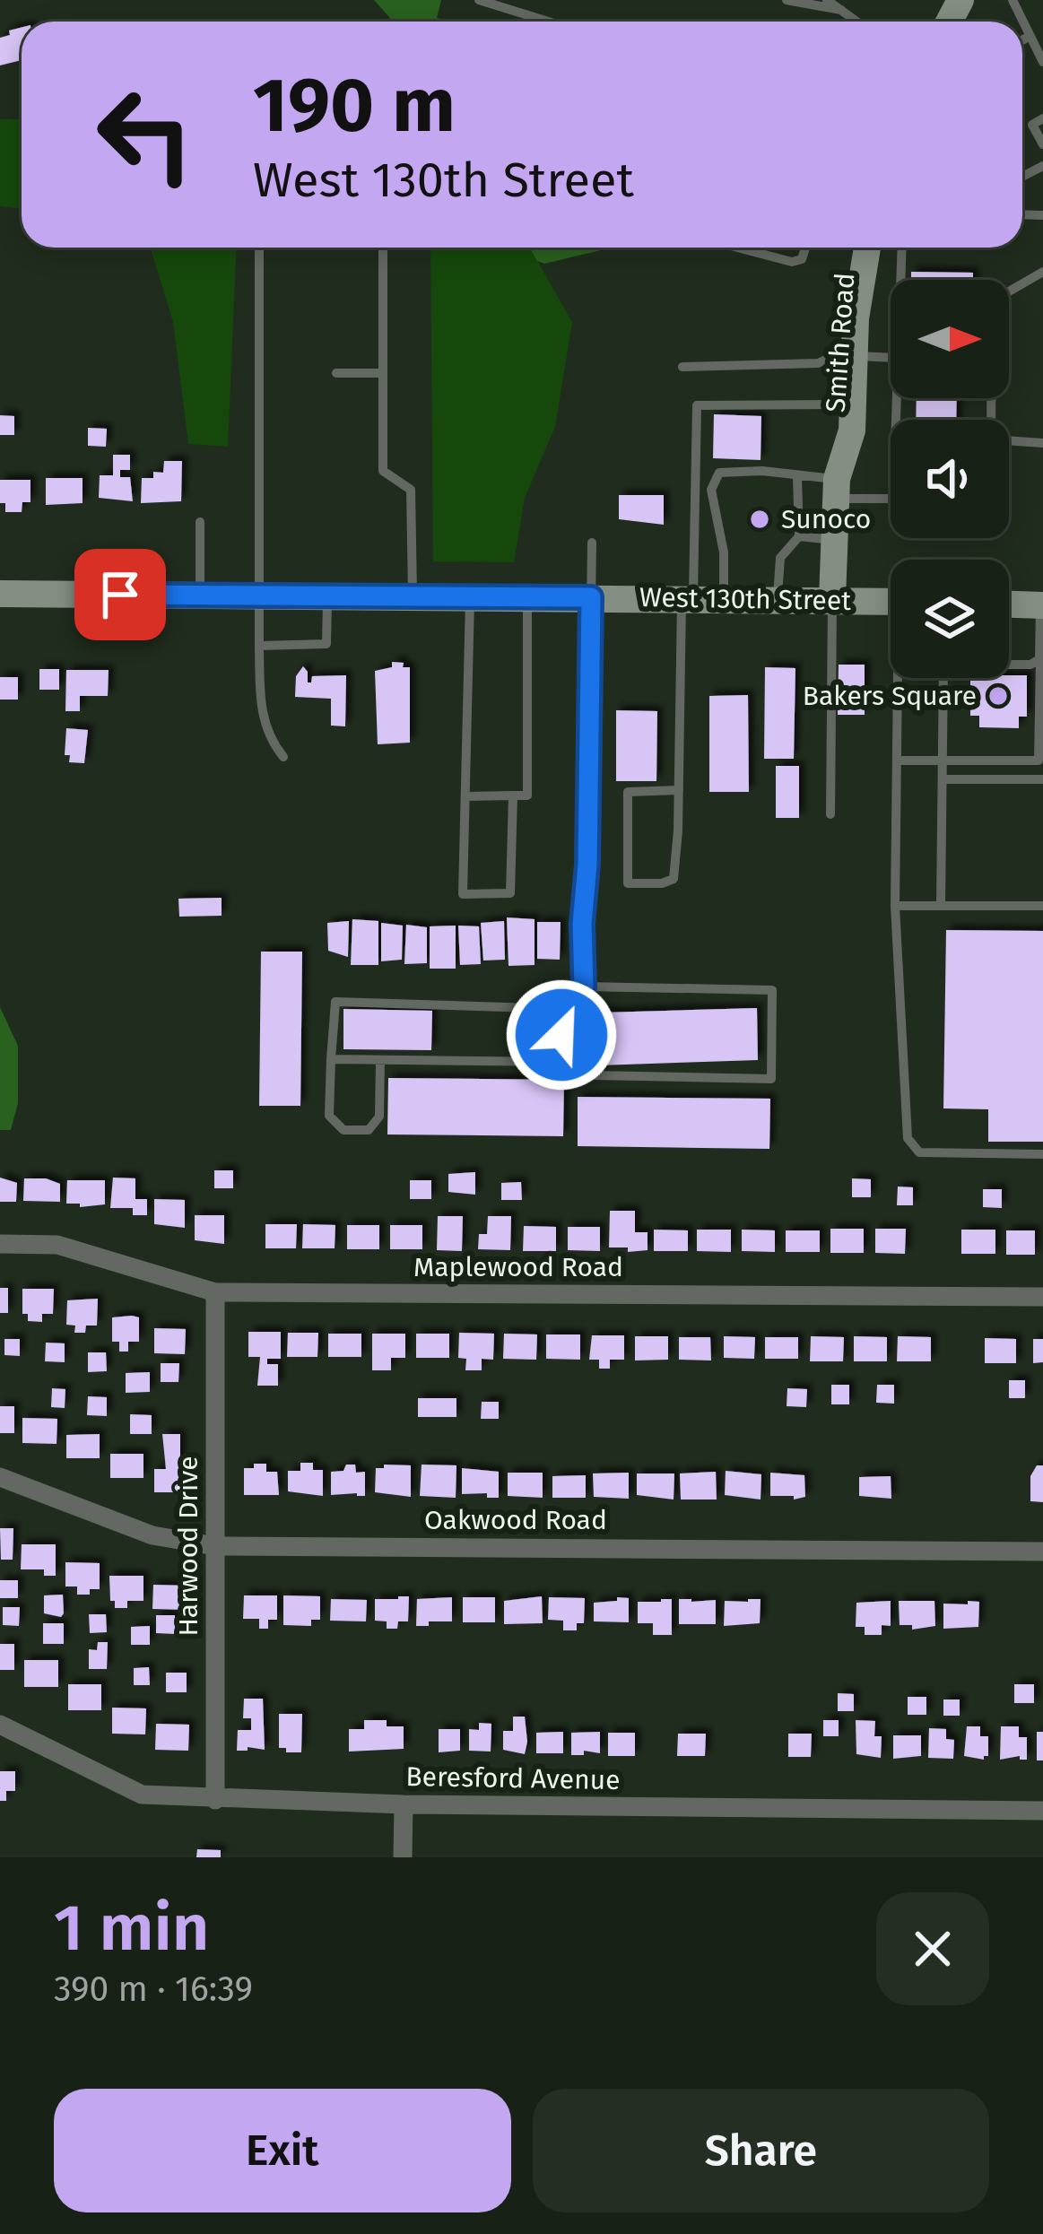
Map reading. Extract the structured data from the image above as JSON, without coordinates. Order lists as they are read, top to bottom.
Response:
{
  "streets": {
    "main road": ["Smith Road", "West 130th Street"],
    "street": [
      "Maplewood Road",
      "Oakwood Road",
      "Harwood Drive",
      "Beresford Avenue"
    ]
  },
  "crossings": [
    ["Smith Road", "West 130th Street"],
    ["Maplewood Road", "Harwood Drive"],
    ["Oakwood Road", "Harwood Drive"],
    ["Harwood Drive", "Beresford Avenue"]
  ],
  "places": ["Sunoco", "Bakers Square"],
  "north": "right",
  "page": {
    "turn": ["190 m", "West 130th Street"],
    "heading": ["1 min", "390 m · 16:39"],
    "buttons": ["Exit", "Share"]
  }
}
